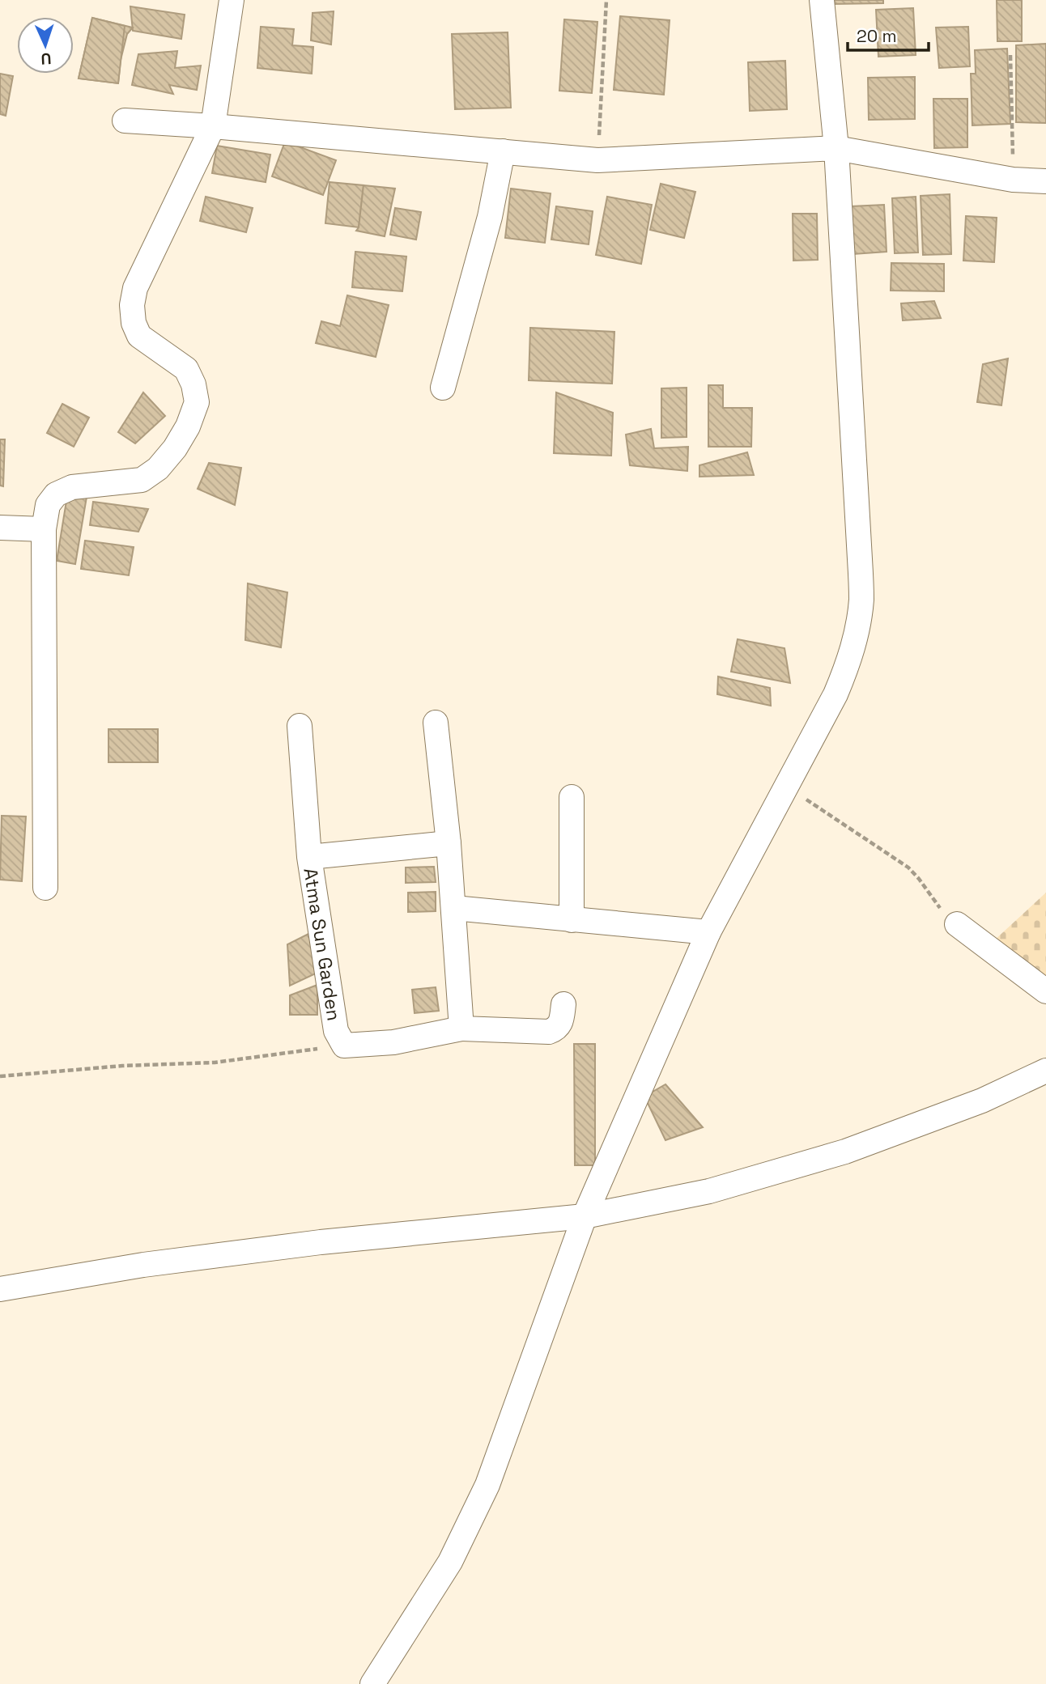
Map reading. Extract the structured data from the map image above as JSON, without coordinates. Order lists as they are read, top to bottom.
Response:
{
  "streets": {
    "street": ["Atma Sun Garden"]
  },
  "scale_bar": "20 m",
  "north": "bottom"
}
